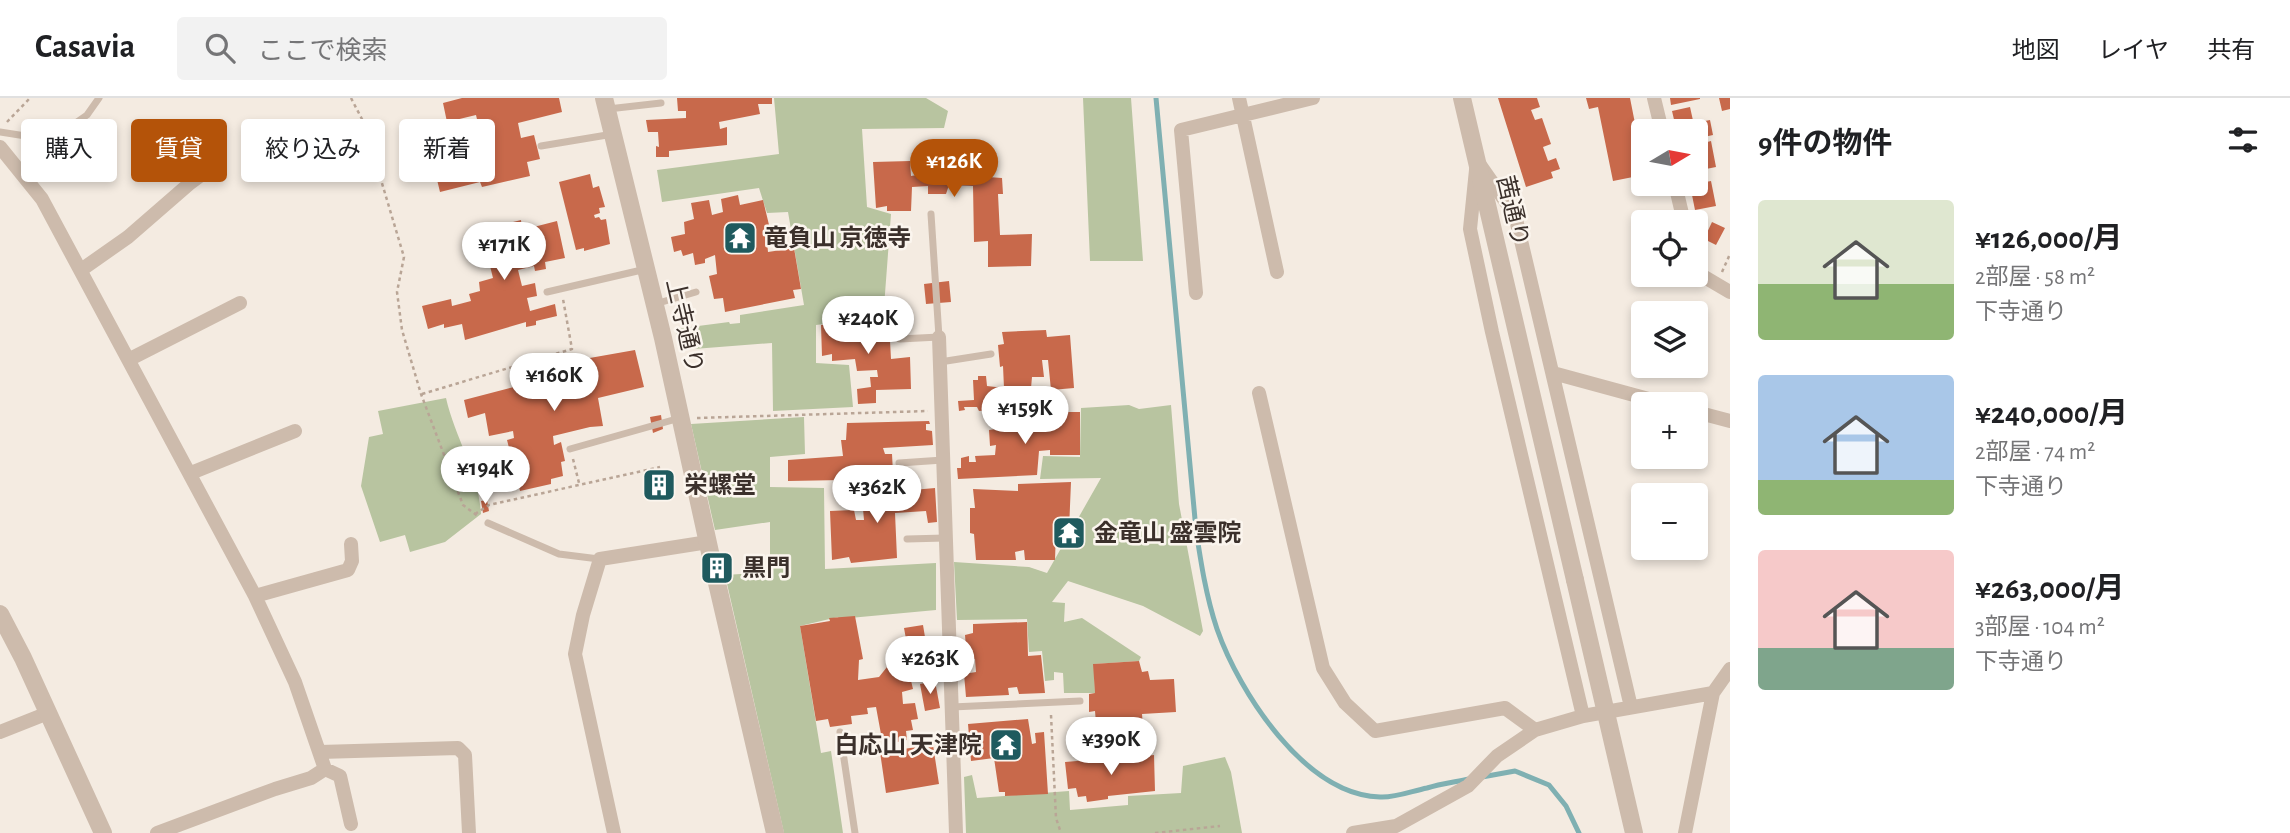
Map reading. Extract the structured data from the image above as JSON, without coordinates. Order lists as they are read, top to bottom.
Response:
{
  "streets": {
    "street": ["茜通り", "上寺通り"]
  },
  "places": {
    "temple": ["竜負山 京徳寺", "金竜山 盛雲院", "白応山 天津院"],
    "building": ["栄螺堂", "黒門"]
  },
  "north": "right",
  "page": {
    "header": "Casavia",
    "search": "ここで検索",
    "nav": ["地図", "レイヤ", "共有"],
    "heading": "9件の物件",
    "map_buttons": ["+", "−"],
    "chip": [
      "購入",
      "賃貸",
      "絞り込み",
      "新着"
    ],
    "price": [
      "¥126K",
      "¥171K",
      "¥240K",
      "¥160K",
      "¥159K",
      "¥194K",
      "¥362K",
      "¥263K",
      "¥390K"
    ],
    "list": [
      {
        "name": "¥126,000/月",
        "note": "2部屋 · 58 m² · 下寺通り"
      },
      {
        "name": "¥240,000/月",
        "note": "2部屋 · 74 m² · 下寺通り"
      },
      {
        "name": "¥263,000/月",
        "note": "3部屋 · 104 m² · 下寺通り"
      }
    ]
  }
}
